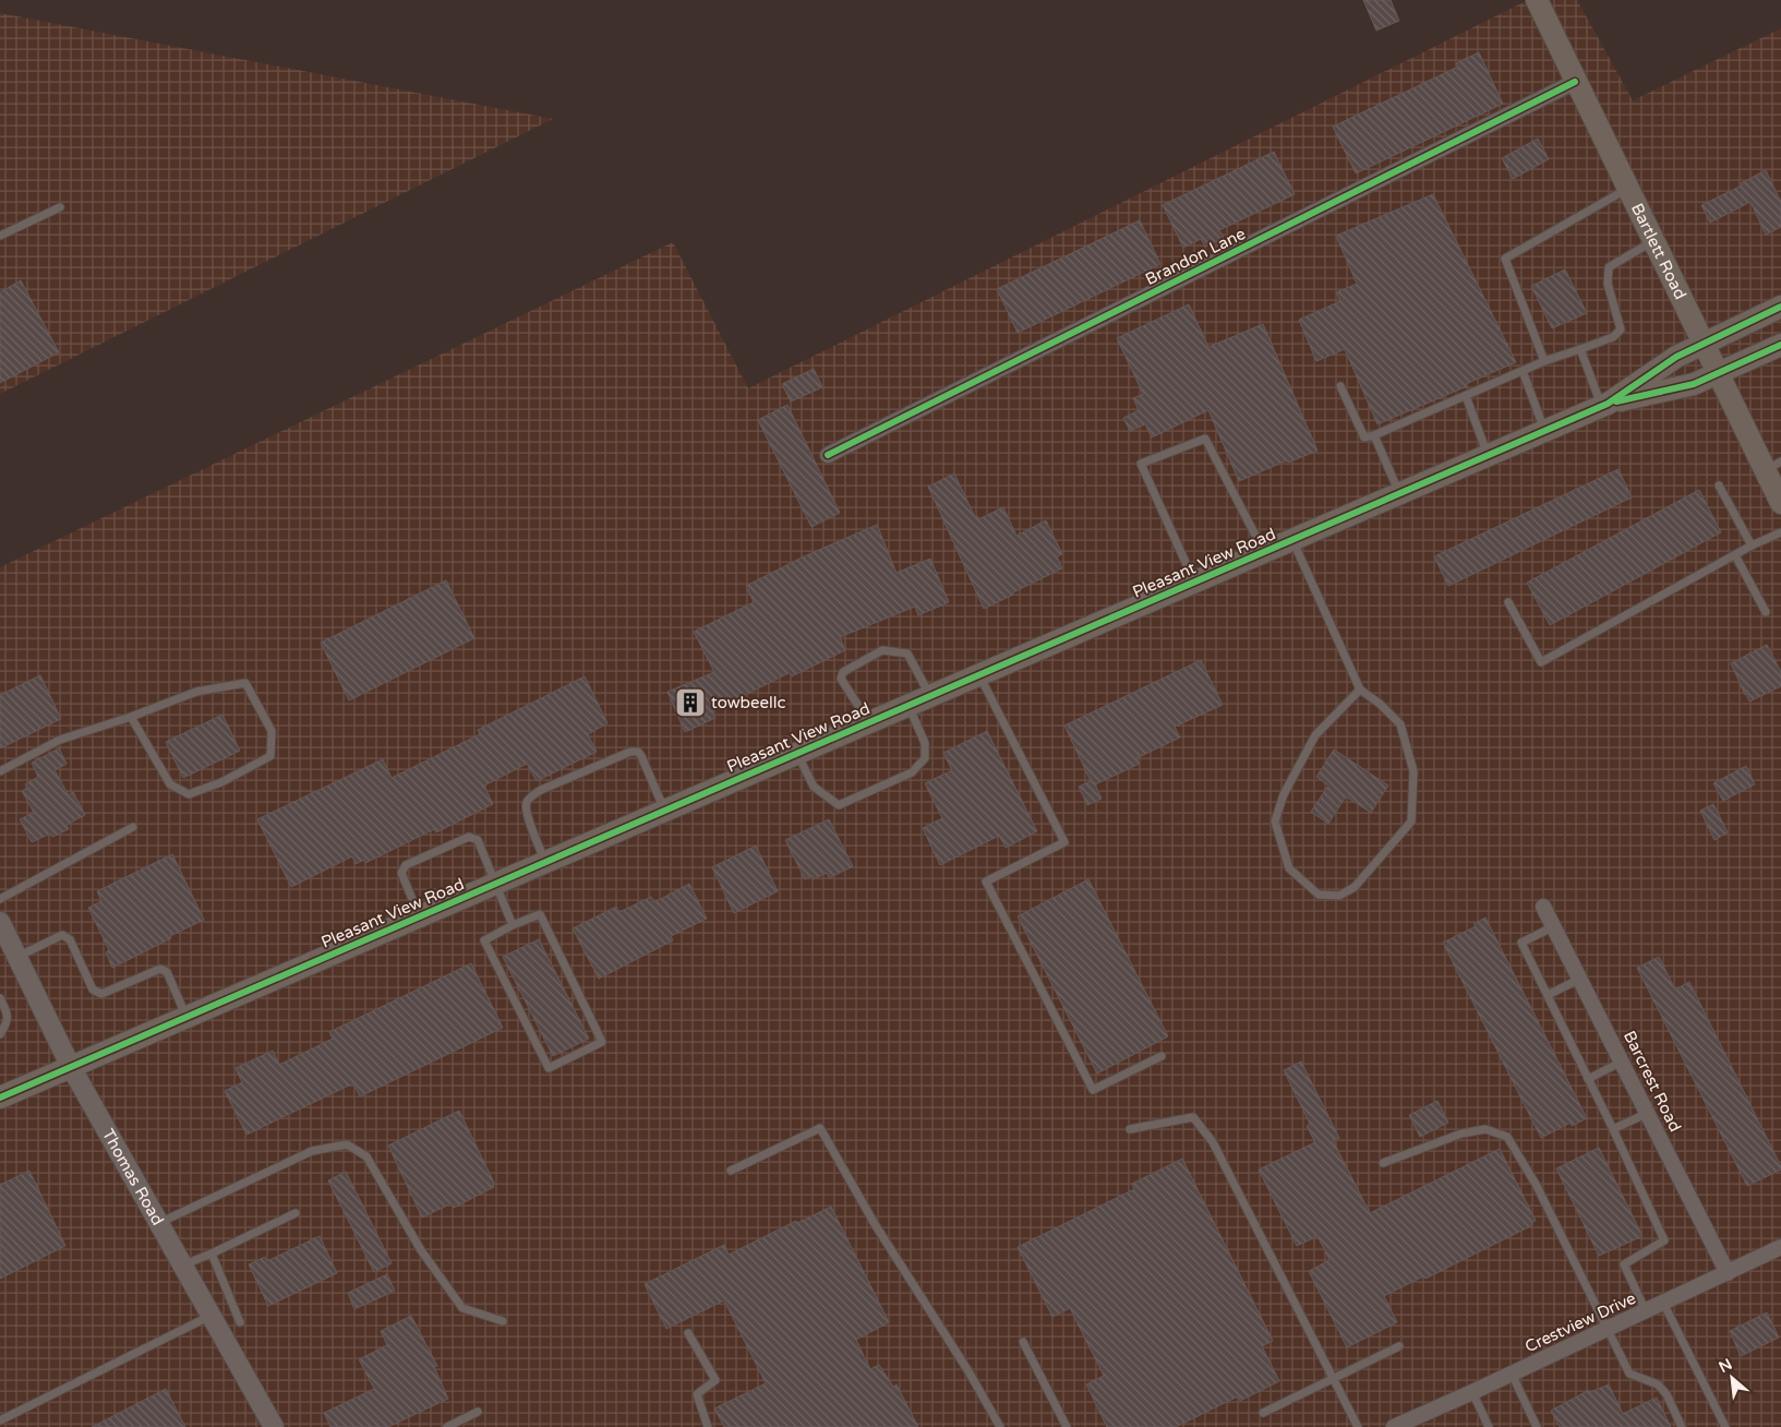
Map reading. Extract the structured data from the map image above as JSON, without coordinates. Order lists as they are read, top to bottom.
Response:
{
  "streets": {
    "main road": ["Bartlett Road", "Pleasant View Road"],
    "street": [
      "Brandon Lane",
      "Barcrest Road",
      "Thomas Road",
      "Crestview Drive"
    ]
  },
  "crossings": [
    ["Bartlett Road", "Brandon Lane"],
    ["Bartlett Road", "Pleasant View Road"],
    ["Pleasant View Road", "Thomas Road"],
    ["Barcrest Road", "Crestview Drive"]
  ],
  "places": {
    "building": ["towbeellc"]
  },
  "north": "top left"
}
